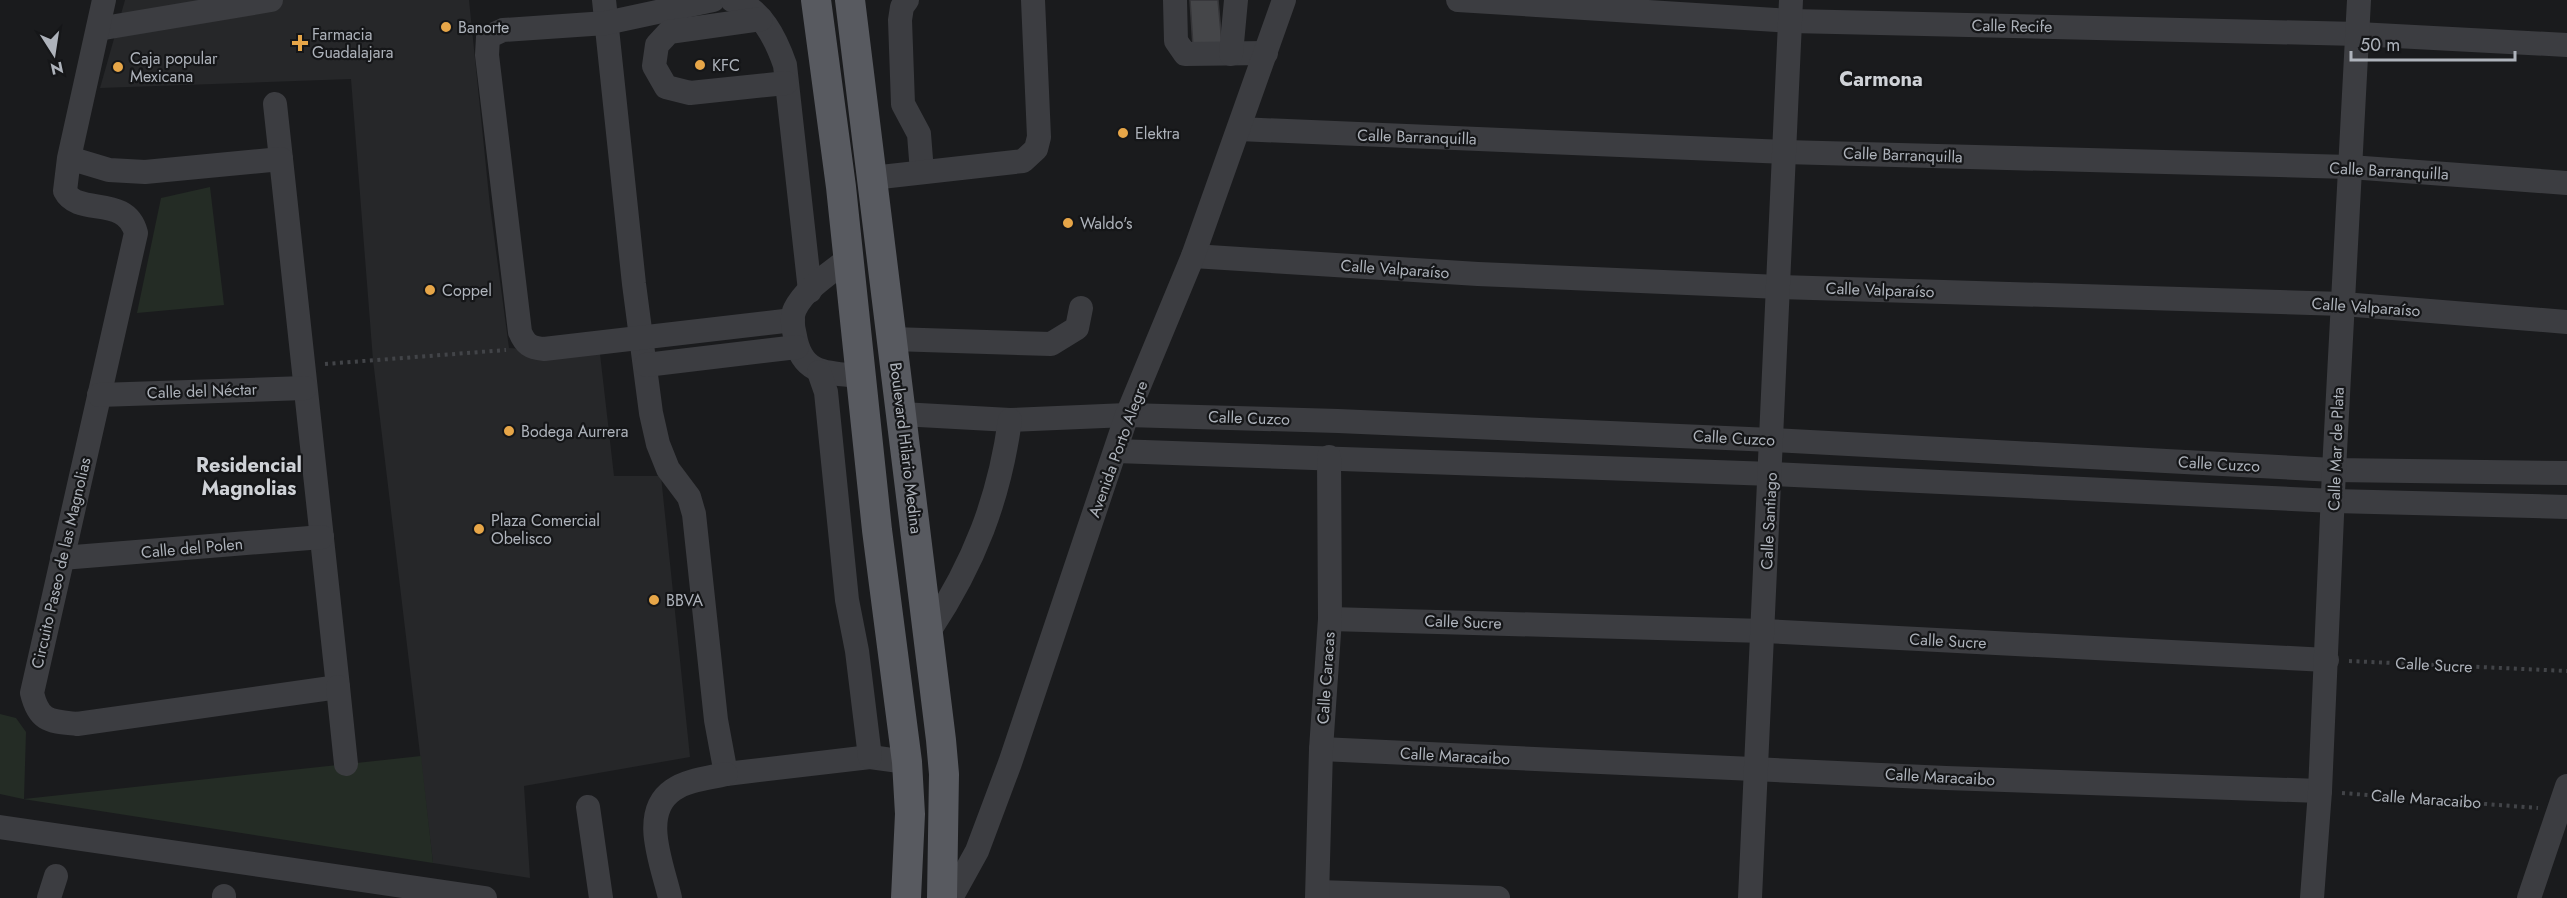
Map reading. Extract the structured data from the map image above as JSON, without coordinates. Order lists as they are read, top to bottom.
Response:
{
  "streets": {
    "main road": ["Boulevard Hilario Medina"],
    "street": [
      "Calle Recife",
      "Calle Barranquilla",
      "Calle Valparaíso",
      "Calle del Néctar",
      "Calle Cuzco",
      "Avenida Porto Alegre",
      "Calle Mar de Plata",
      "Calle Santiago",
      "Calle del Polen",
      "Circuito Paseo de las Magnolias",
      "Calle Sucre",
      "Calle Caracas",
      "Calle Maracaibo"
    ]
  },
  "crossings": [
    ["Calle Recife", "Calle Mar de Plata"],
    ["Calle Recife", "Calle Santiago"],
    ["Calle Barranquilla", "Avenida Porto Alegre"],
    ["Calle Barranquilla", "Calle Mar de Plata"],
    ["Calle Barranquilla", "Calle Santiago"],
    ["Calle Valparaíso", "Avenida Porto Alegre"],
    ["Calle Valparaíso", "Calle Mar de Plata"],
    ["Calle Valparaíso", "Calle Santiago"],
    ["Calle del Néctar", "Circuito Paseo de las Magnolias"],
    ["Calle Cuzco", "Boulevard Hilario Medina"],
    ["Calle Cuzco", "Avenida Porto Alegre"],
    ["Calle Cuzco", "Calle Mar de Plata"],
    ["Calle Cuzco", "Calle Santiago"],
    ["Calle Cuzco", "Calle Caracas"],
    ["Calle Mar de Plata", "Calle Sucre"],
    ["Calle Mar de Plata", "Calle Maracaibo"],
    ["Calle Santiago", "Calle Sucre"],
    ["Calle Santiago", "Calle Maracaibo"],
    ["Calle del Polen", "Circuito Paseo de las Magnolias"],
    ["Calle Sucre", "Calle Caracas"],
    ["Calle Caracas", "Calle Maracaibo"]
  ],
  "districts": ["Carmona", "Residencial Magnolias"],
  "places": {
    "other": [
      "Banorte",
      "KFC",
      "Caja popular Mexicana",
      "Elektra",
      "Waldo's",
      "Coppel",
      "Bodega Aurrera",
      "Plaza Comercial Obelisco",
      "BBVA"
    ],
    "health": ["Farmacia Guadalajara"]
  },
  "scale_bar": "50 m",
  "north": "bottom"
}
